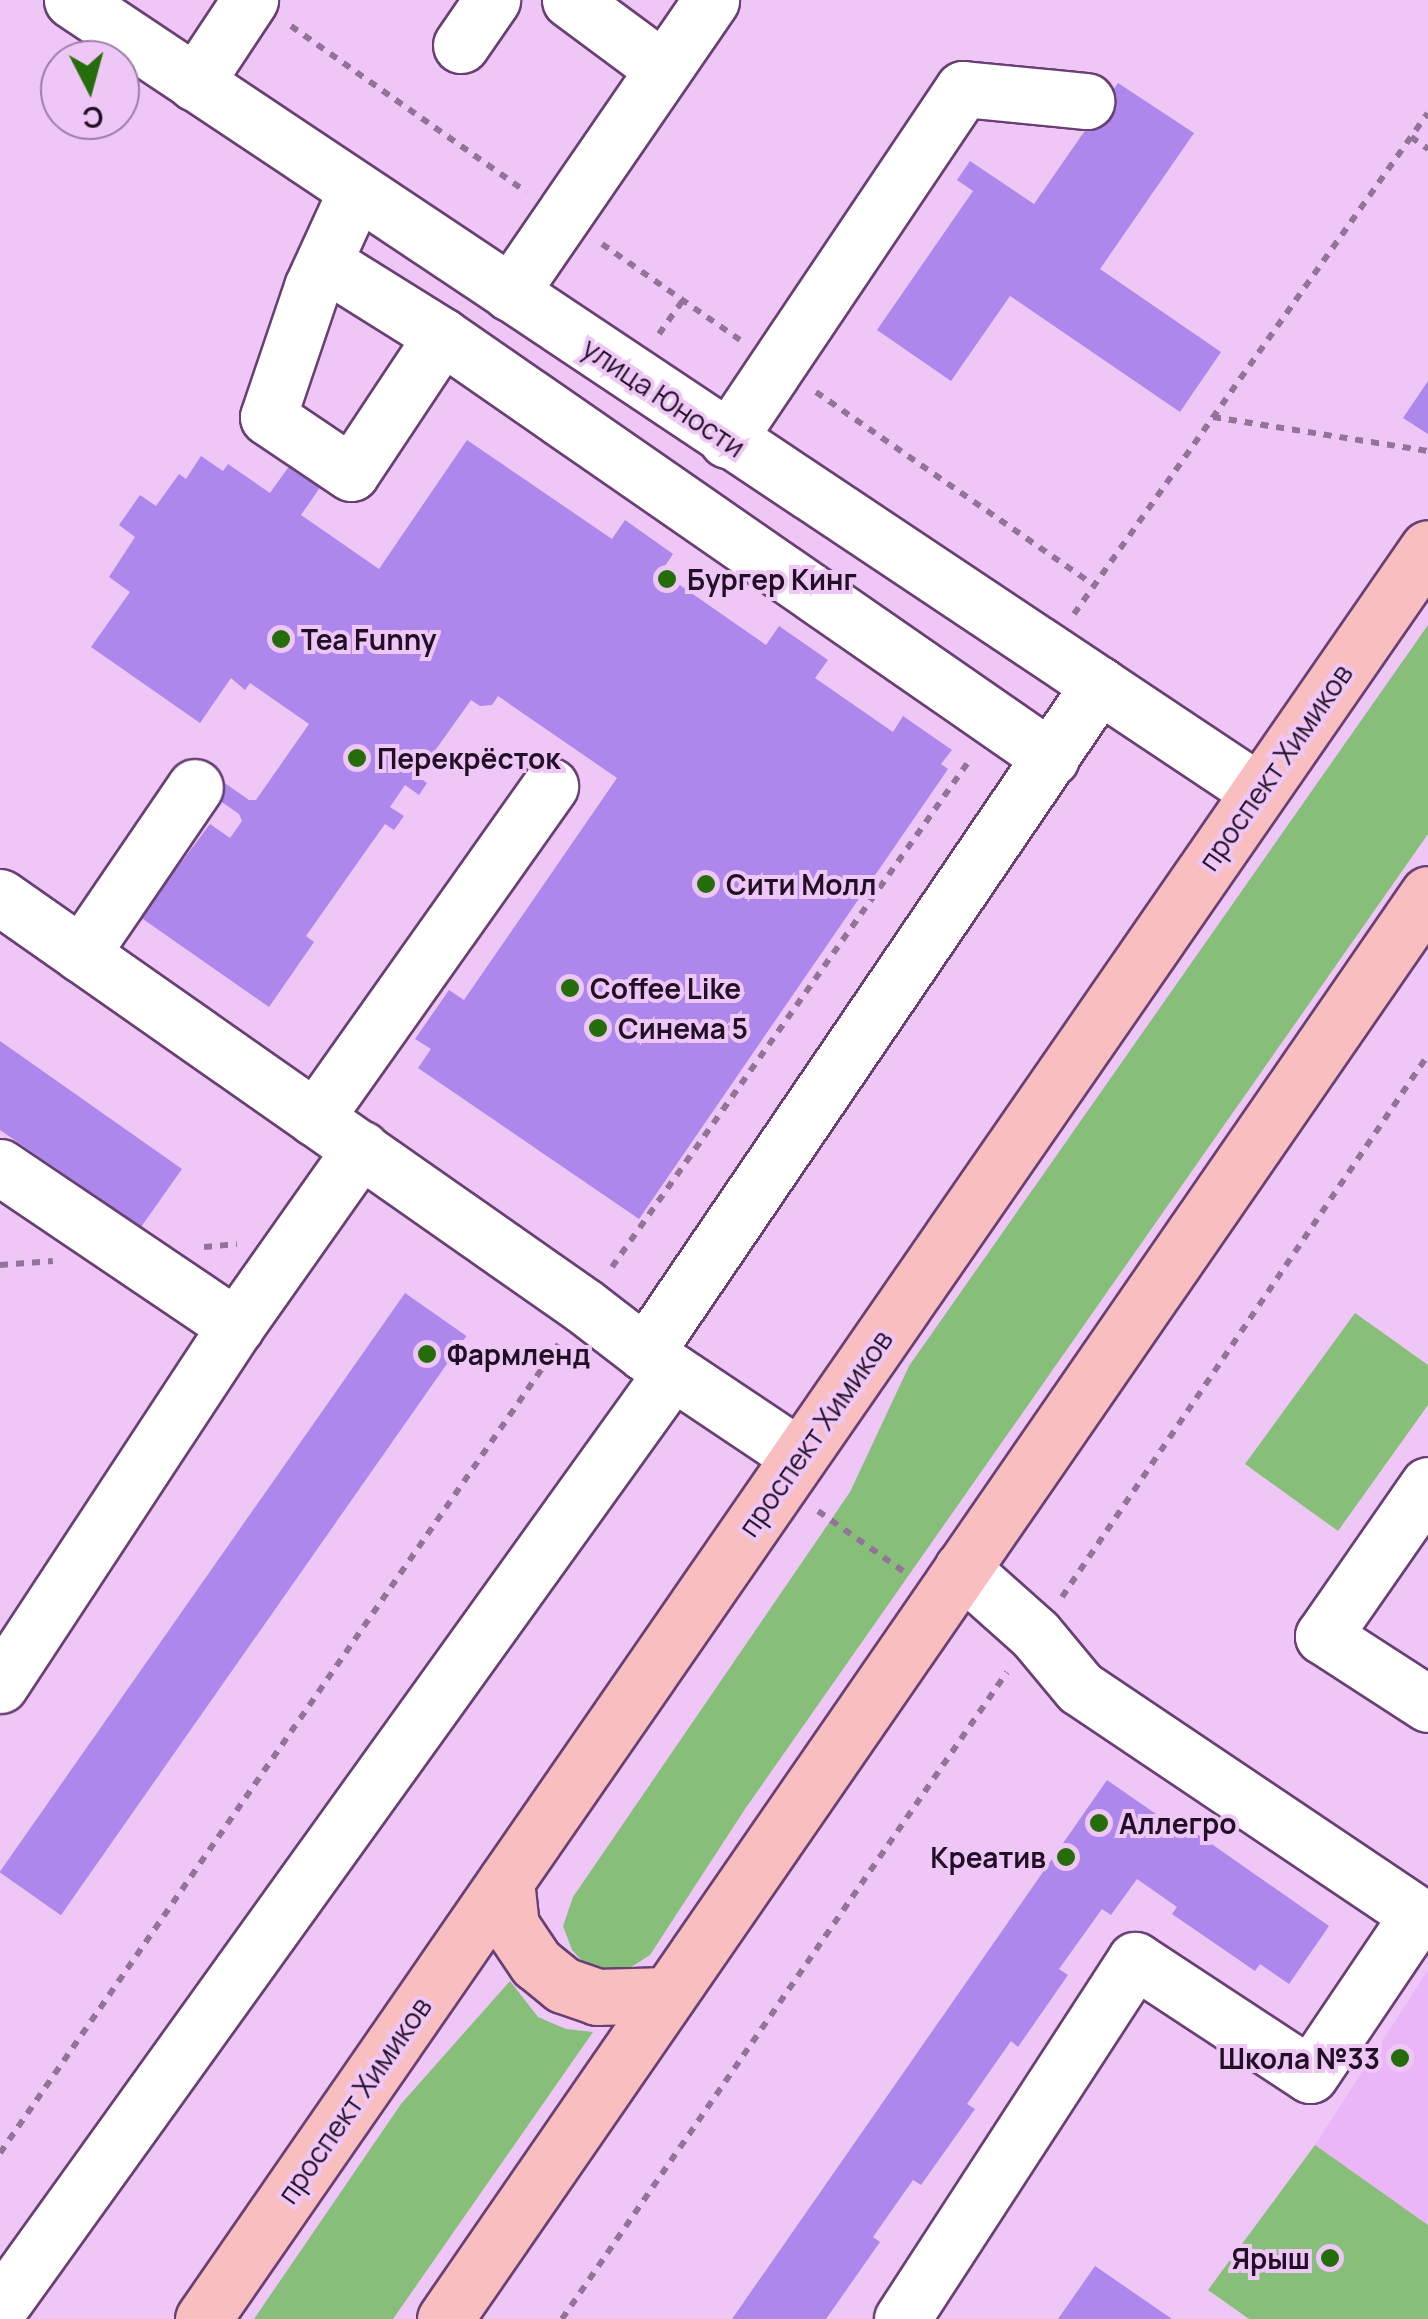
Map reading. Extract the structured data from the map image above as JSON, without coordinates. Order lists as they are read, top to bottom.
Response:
{
  "streets": {
    "main road": ["проспект Химиков"],
    "street": ["улица Юности"]
  },
  "crossings": [
    ["улица Юности", "проспект Химиков"]
  ],
  "places": [
    "Бургер Кинг",
    "Tea Funny",
    "Перекрёсток",
    "Сити Молл",
    "Coffee Like",
    "Синема 5",
    "Фармленд",
    "Аллегро",
    "Креатив",
    "Школа №33",
    "Ярыш"
  ],
  "north": "bottom"
}
